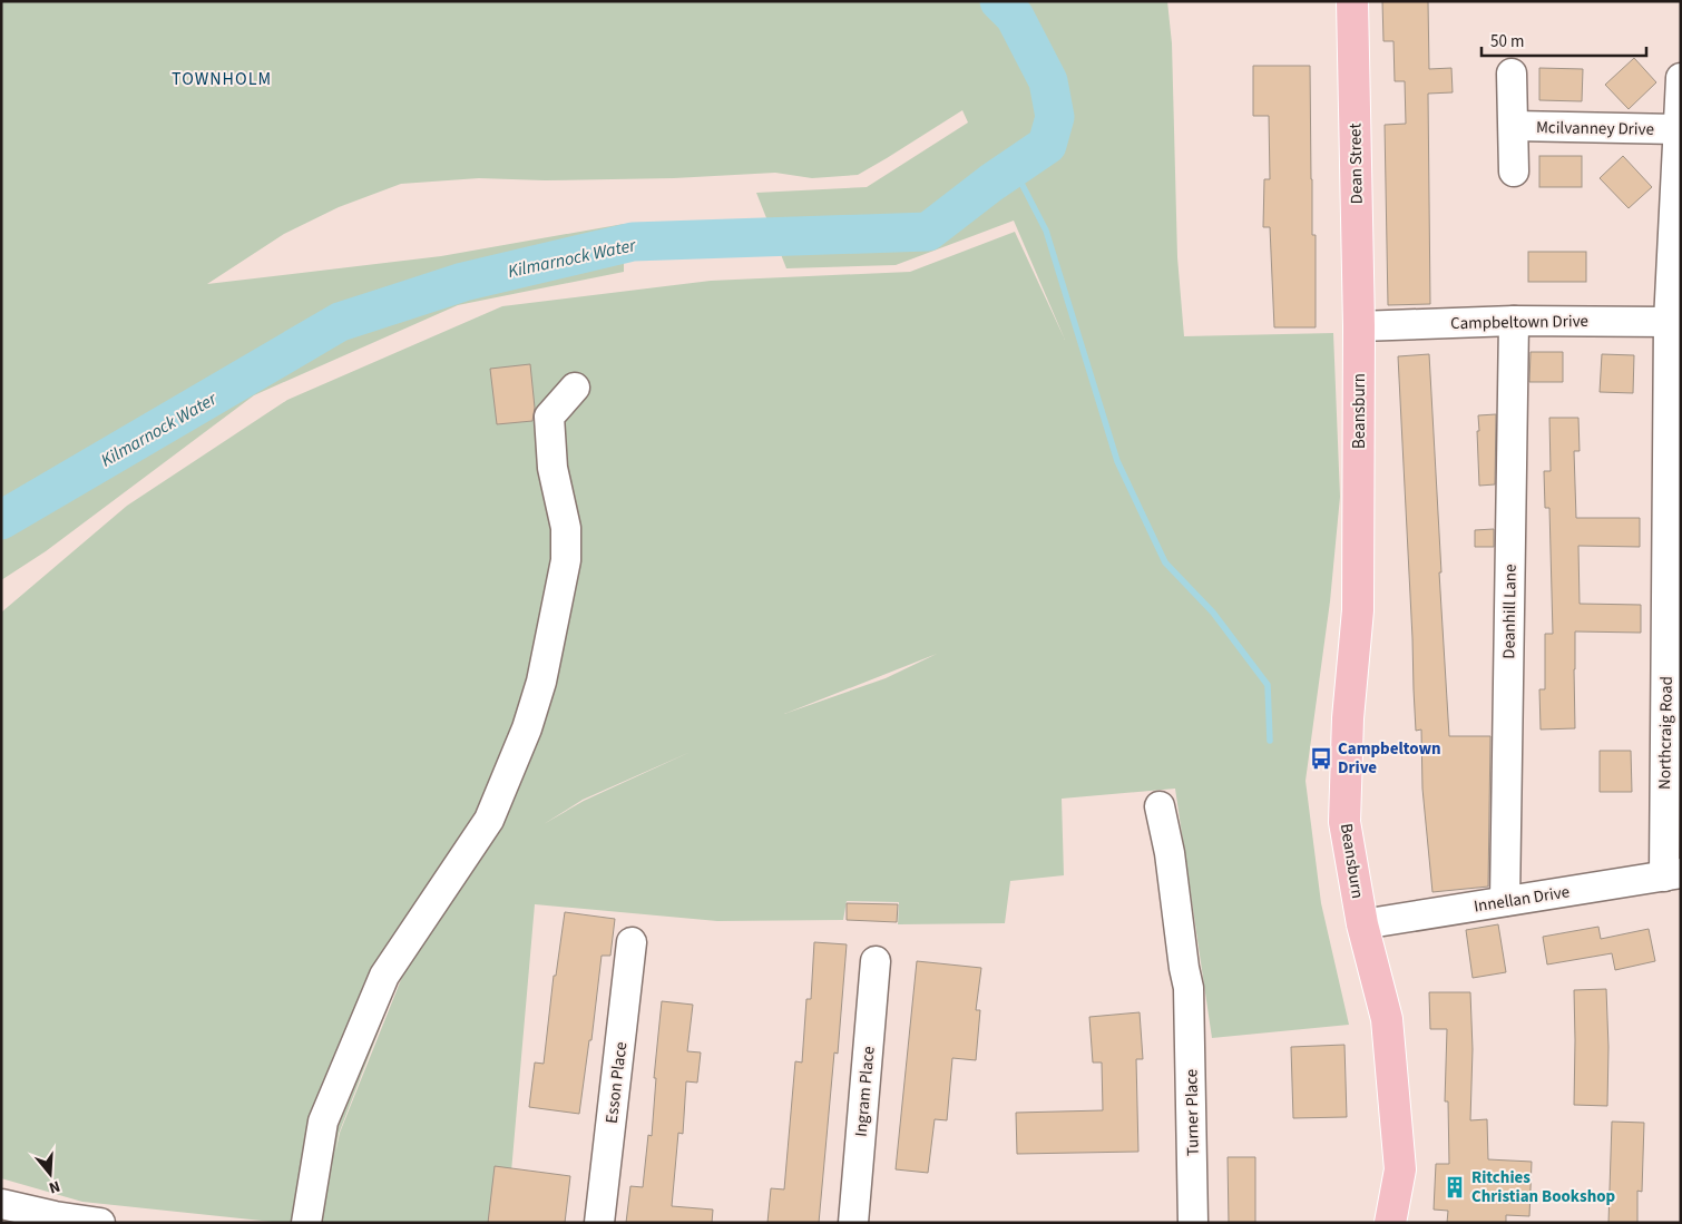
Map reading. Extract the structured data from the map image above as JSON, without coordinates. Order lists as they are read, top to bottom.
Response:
{
  "streets": {
    "main road": ["Dean Street", "Beansburn"],
    "street": [
      "Mcilvanney Drive",
      "Campbeltown Drive",
      "Deanhill Lane",
      "Northcraig Road",
      "Innellan Drive",
      "Esson Place",
      "Ingram Place",
      "Turner Place"
    ]
  },
  "crossings": [
    ["Mcilvanney Drive", "Campbeltown Drive"],
    ["Mcilvanney Drive", "Northcraig Road"],
    ["Dean Street", "Campbeltown Drive"],
    ["Dean Street", "Beansburn"],
    ["Campbeltown Drive", "Beansburn"],
    ["Campbeltown Drive", "Deanhill Lane"],
    ["Campbeltown Drive", "Northcraig Road"],
    ["Beansburn", "Innellan Drive"],
    ["Deanhill Lane", "Innellan Drive"],
    ["Northcraig Road", "Innellan Drive"]
  ],
  "districts": ["TOWNHOLM"],
  "water": ["Kilmarnock Water"],
  "places": {
    "bus stop": ["Campbeltown Drive"],
    "building": ["Ritchies Christian Bookshop"]
  },
  "scale_bar": "50 m",
  "north": "bottom"
}
